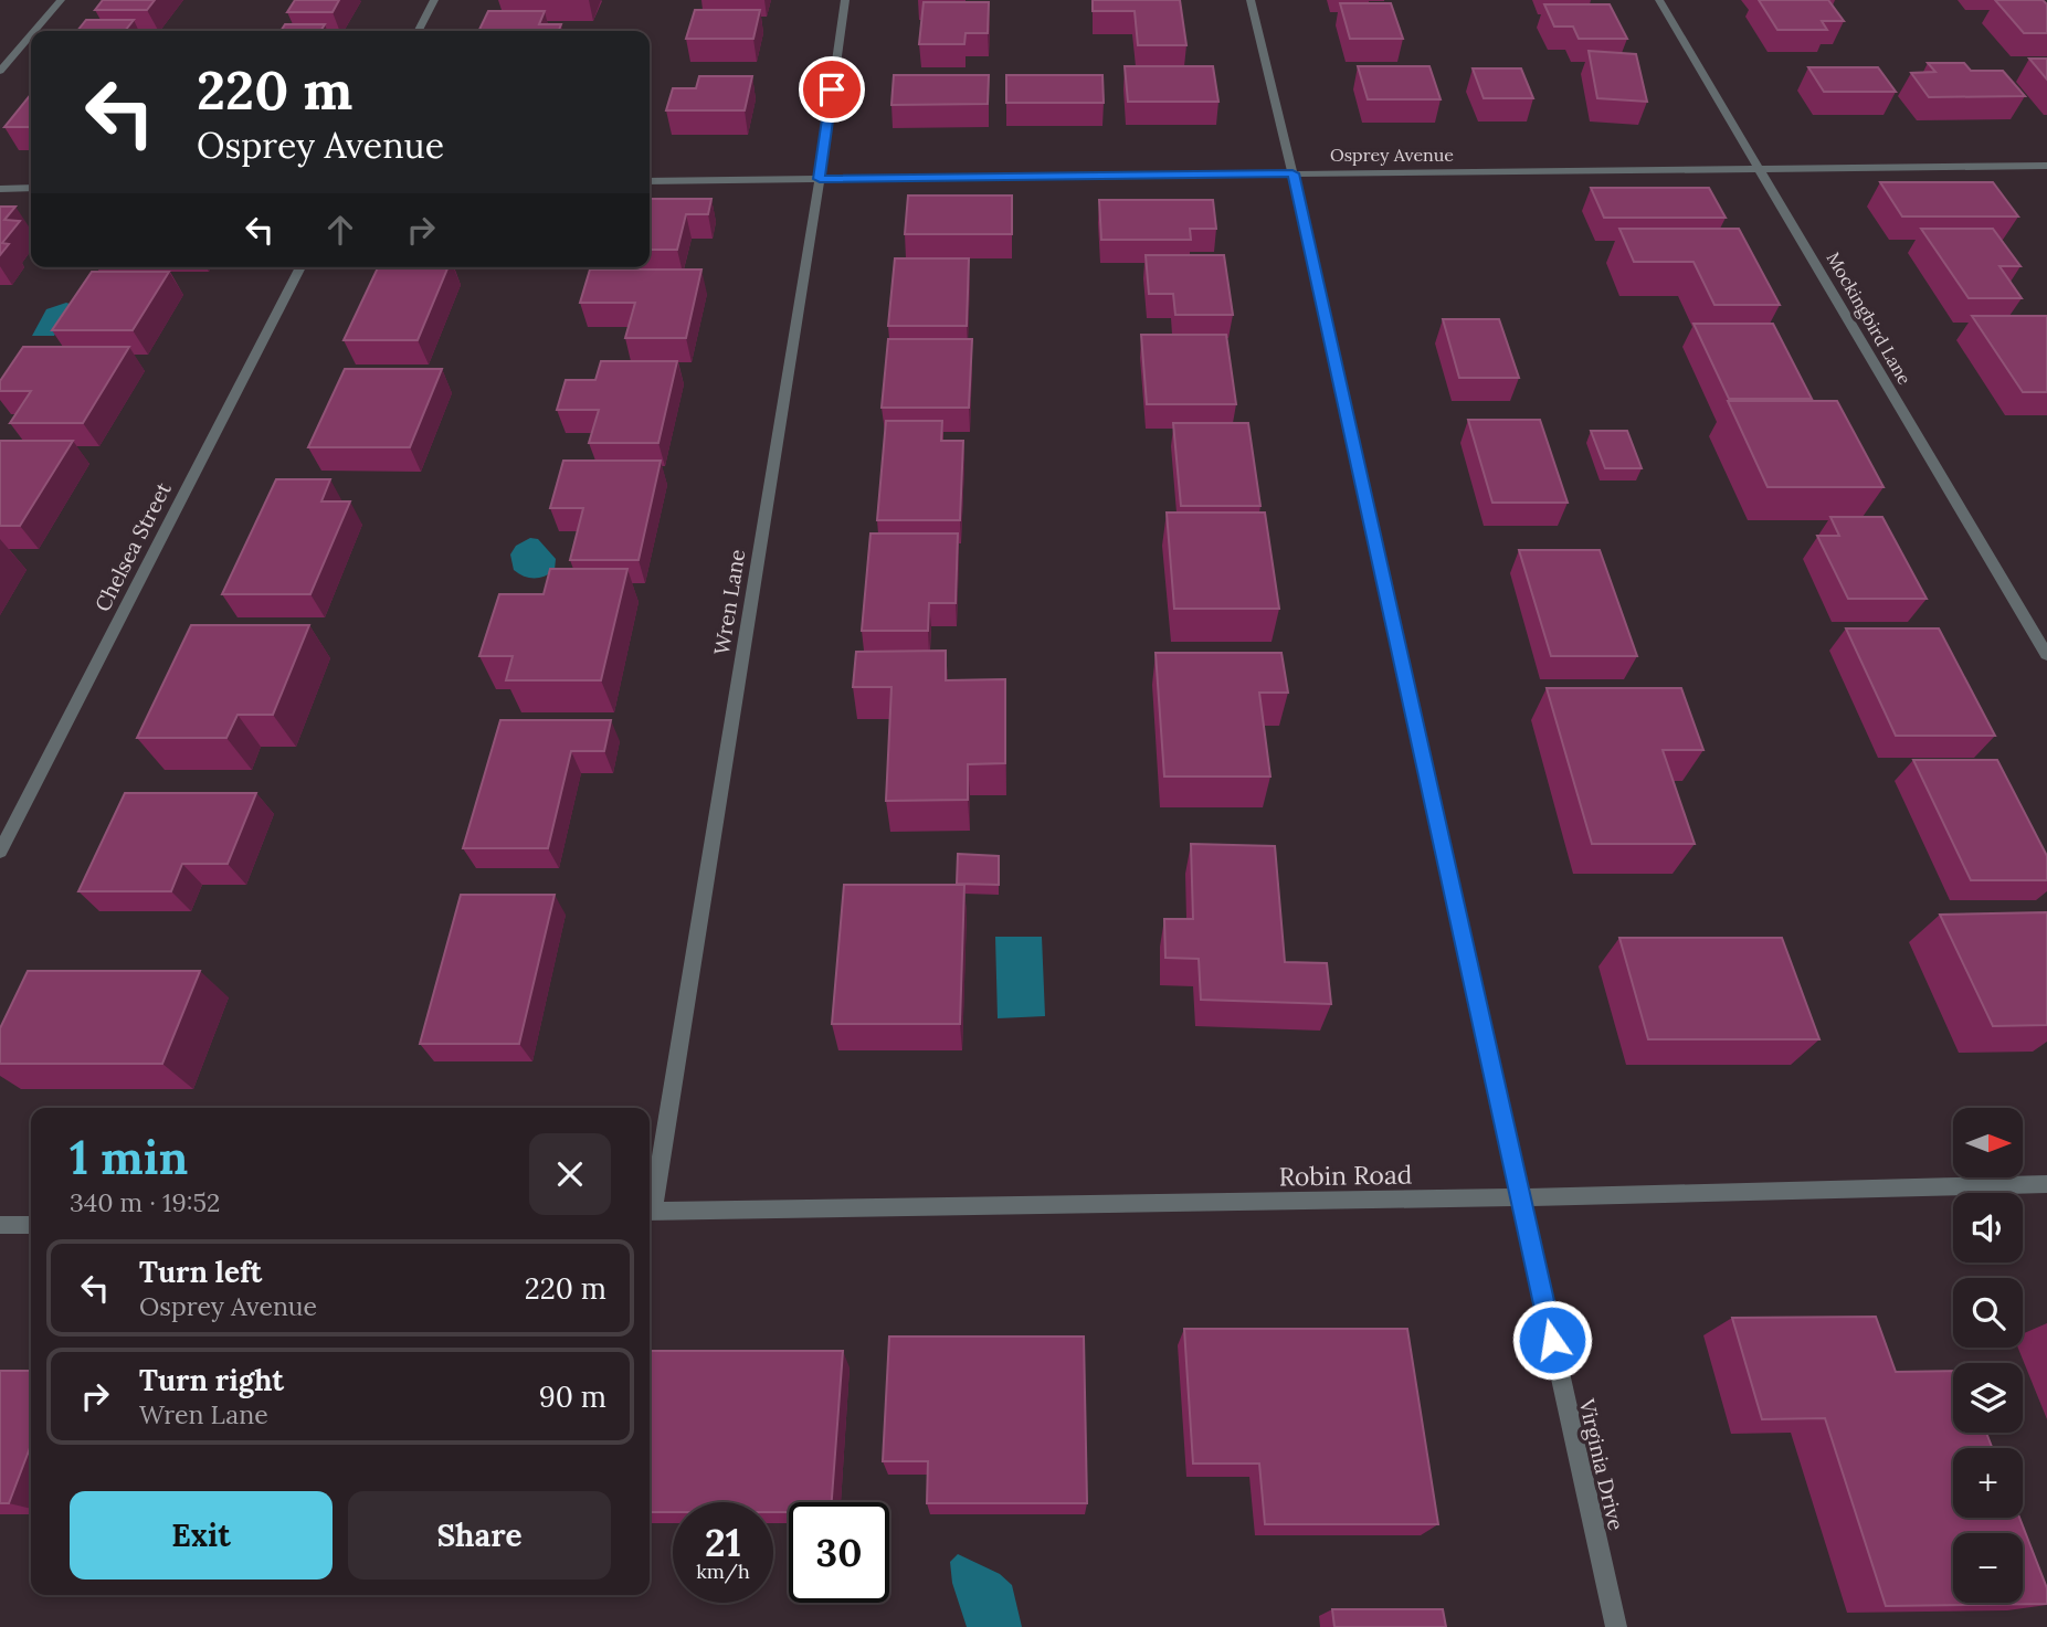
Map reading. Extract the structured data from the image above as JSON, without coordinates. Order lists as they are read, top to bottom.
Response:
{
  "streets": {
    "street": [
      "Osprey Avenue",
      "Mockingbird Lane",
      "Chelsea Street",
      "Wren Lane",
      "Robin Road",
      "Virginia Drive"
    ]
  },
  "crossings": [
    ["Osprey Avenue", "Mockingbird Lane"],
    ["Osprey Avenue", "Wren Lane"],
    ["Osprey Avenue", "Virginia Drive"],
    ["Robin Road", "Virginia Drive"]
  ],
  "north": "right",
  "page": {
    "turn": ["220 m", "Osprey Avenue"],
    "map_buttons": ["+", "−"],
    "heading": ["1 min", "340 m · 19:52"],
    "list": [
      {
        "name": "Turn left",
        "note": "Osprey Avenue",
        "value": "220 m"
      },
      {
        "name": "Turn right",
        "note": "Wren Lane",
        "value": "90 m"
      }
    ],
    "buttons": ["Exit", "Share"],
    "speed": "21 km/h",
    "limit": "30"
  }
}
